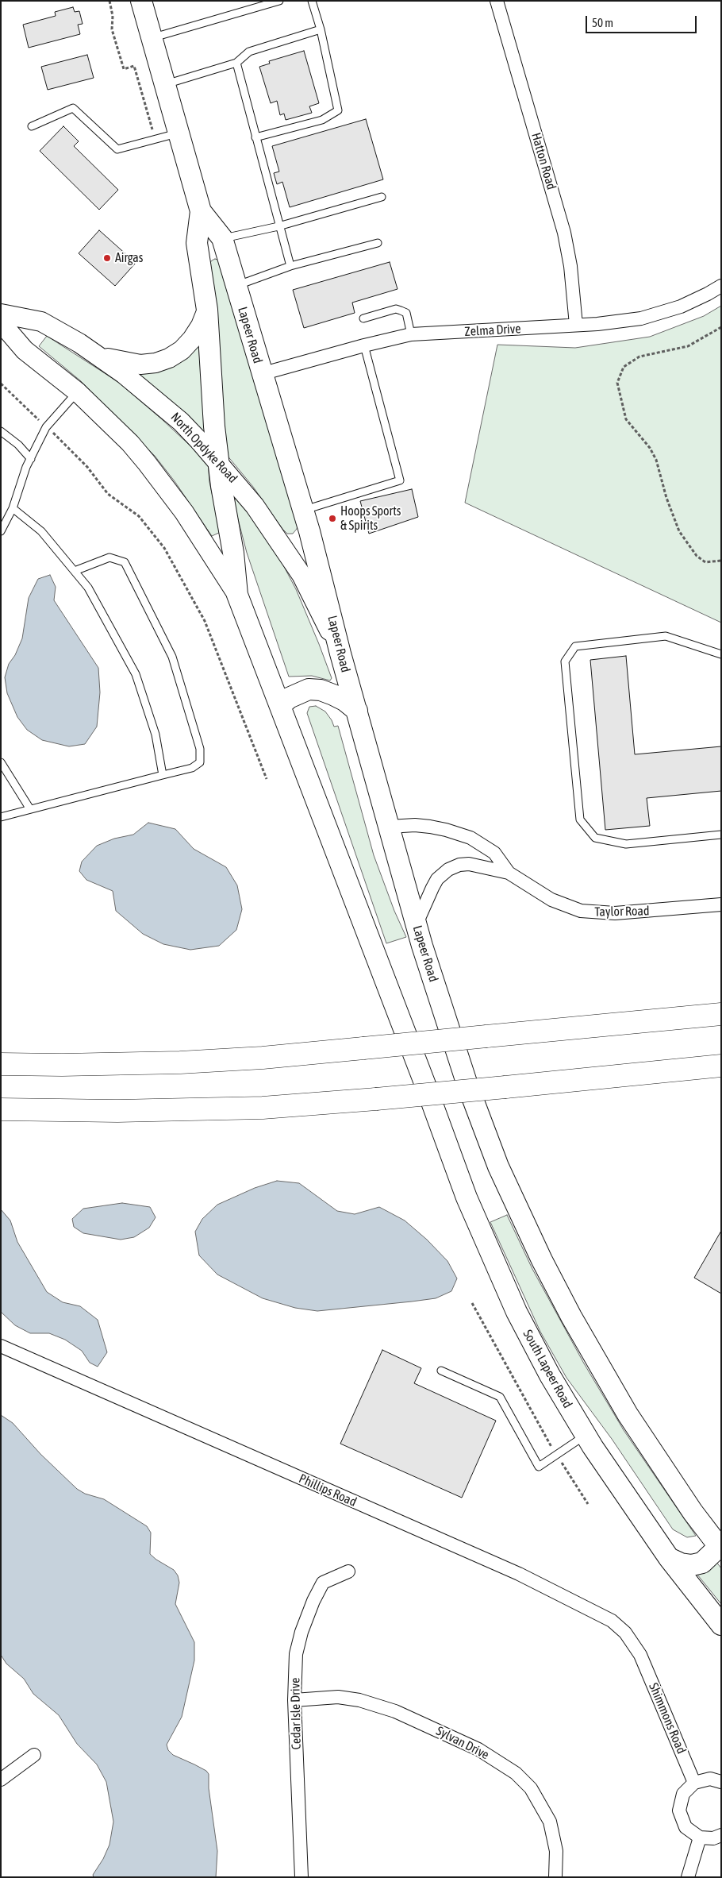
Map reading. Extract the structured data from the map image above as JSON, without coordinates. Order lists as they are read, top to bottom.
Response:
{
  "streets": {
    "main road": ["Lapeer Road", "North Opdyke Road", "South Lapeer Road"],
    "street": [
      "Hatton Road",
      "Zelma Drive",
      "Taylor Road",
      "Phillips Road",
      "Cedar Isle Drive",
      "Shimmons Road",
      "Sylvan Drive"
    ]
  },
  "crossings": [
    ["Hatton Road", "Zelma Drive"],
    ["Zelma Drive", "Lapeer Road"],
    ["Lapeer Road", "North Opdyke Road"],
    ["Lapeer Road", "Taylor Road"],
    ["Lapeer Road", "South Lapeer Road"],
    ["Phillips Road", "Shimmons Road"],
    ["Cedar Isle Drive", "Sylvan Drive"]
  ],
  "places": ["Airgas", "Hoops Sports & Spirits"],
  "scale_bar": "50 m"
}
